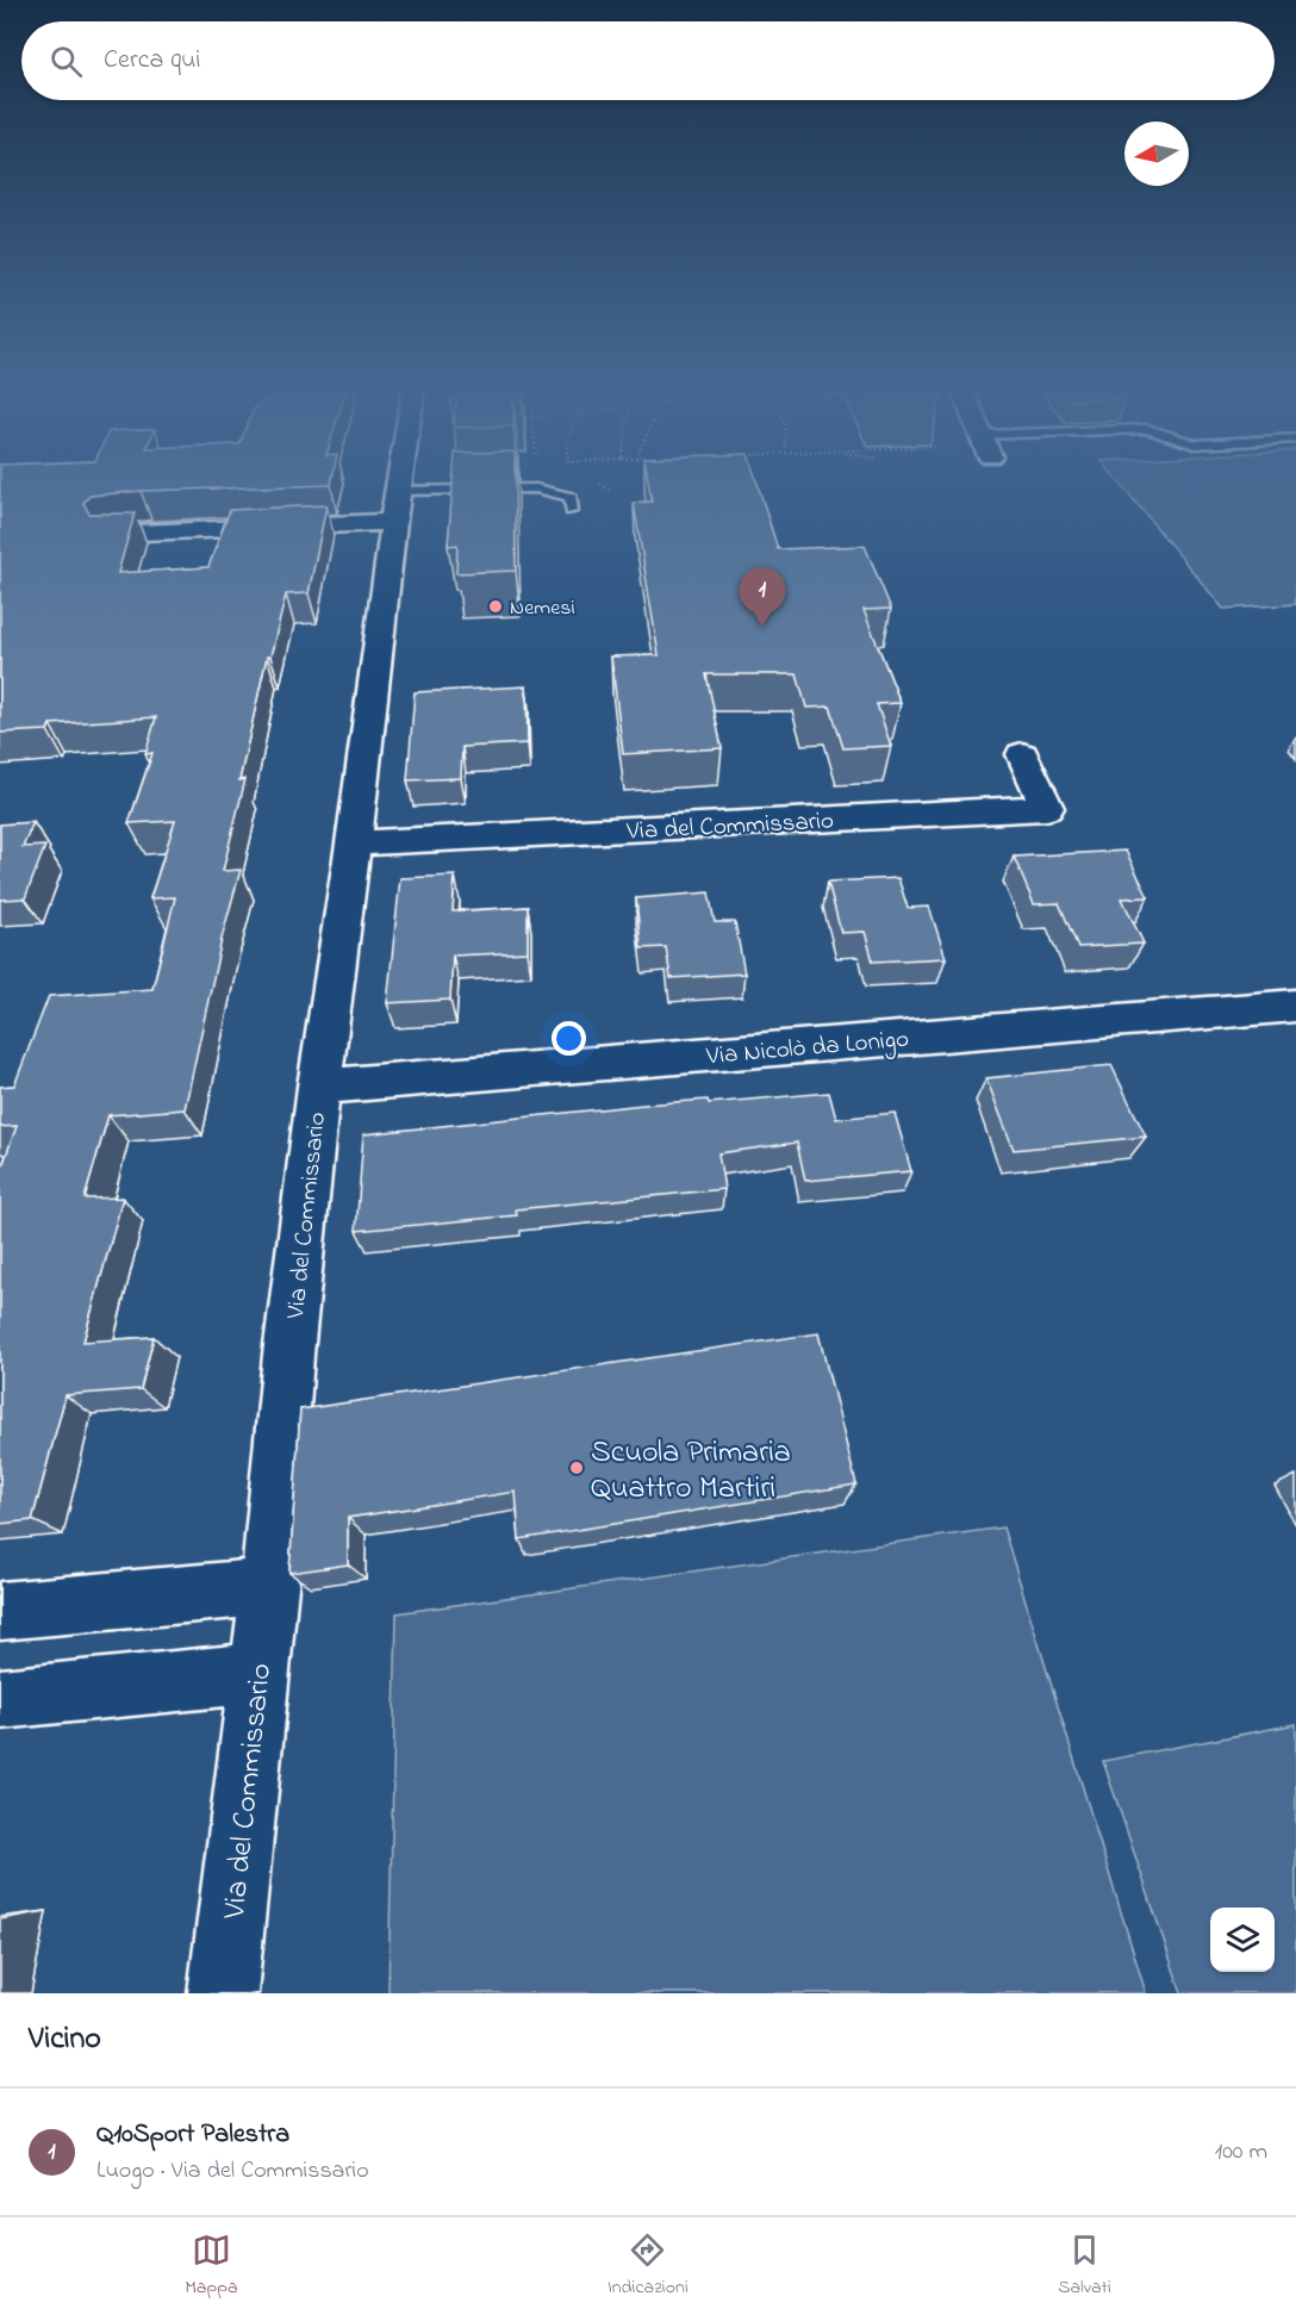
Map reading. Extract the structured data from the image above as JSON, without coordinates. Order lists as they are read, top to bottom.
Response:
{
  "streets": {
    "street": ["Via del Commissario", "Via Nicolò da Lonigo"]
  },
  "crossings": [
    ["Via del Commissario", "Via Nicolò da Lonigo"]
  ],
  "places": ["Nemesi", "Scuola Primaria Quattro Martiri"],
  "north": "left",
  "page": {
    "search": "Cerca qui",
    "pins": "1",
    "heading": "Vicino",
    "list": [
      {
        "mark": "1",
        "name": "Q10Sport Palestra",
        "note": "Luogo · Via del Commissario",
        "value": "100 m"
      }
    ],
    "nav": ["Mappa", "Indicazioni", "Salvati"]
  }
}
